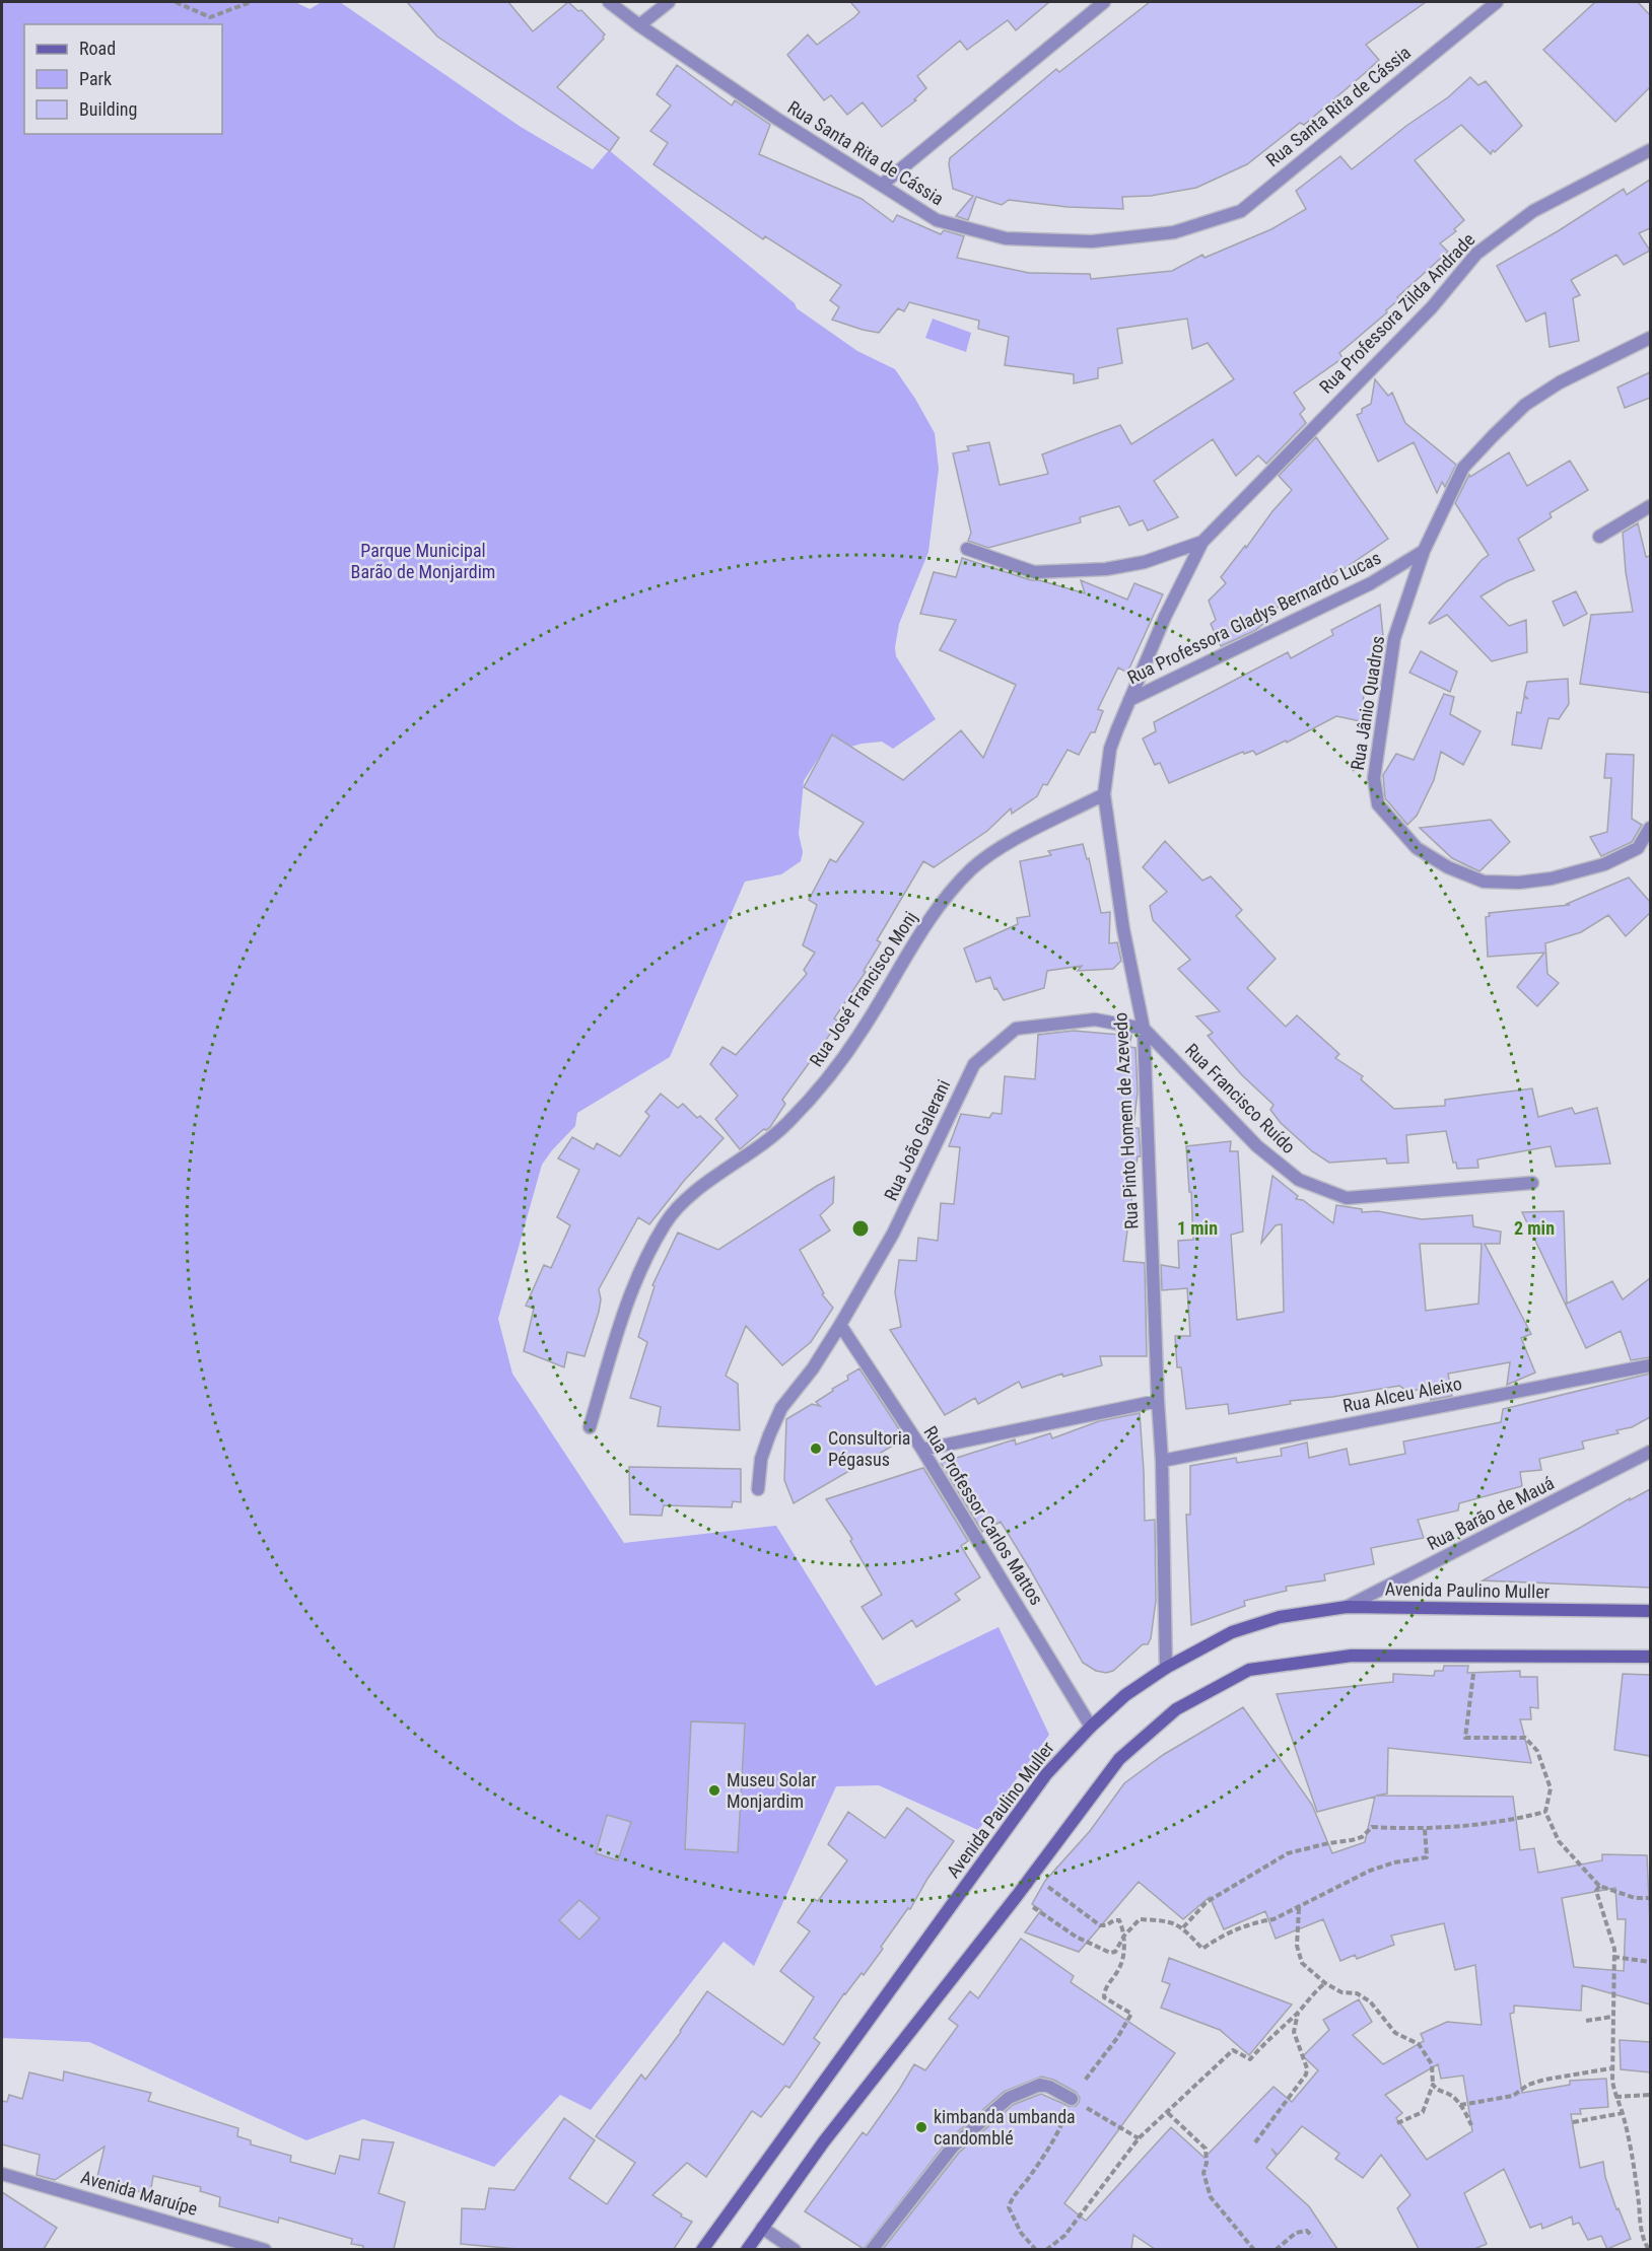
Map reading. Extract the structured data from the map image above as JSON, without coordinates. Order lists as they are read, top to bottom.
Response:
{
  "streets": {
    "main road": ["Avenida Paulino Muller"],
    "street": [
      "Rua Santa Rita de Cássia",
      "Rua Professora Zilda Andrade",
      "Rua Professora Gladys Bernardo Lucas",
      "Rua Jânio Quadros",
      "Rua José Francisco Monj",
      "Rua Francisco Ruído",
      "Rua Pinto Homem de Azevedo",
      "Rua João Galerani",
      "Rua Alceu Aleixo",
      "Rua Barão de Mauá",
      "Rua Professor Carlos Mattos",
      "Avenida Maruípe"
    ]
  },
  "crossings": [
    ["Rua Professora Zilda Andrade", "Rua Professora Gladys Bernardo Lucas"],
    ["Rua Professora Gladys Bernardo Lucas", "Rua Jânio Quadros"],
    ["Rua Professora Gladys Bernardo Lucas", "Rua Pinto Homem de Azevedo"],
    ["Rua José Francisco Monj", "Rua Pinto Homem de Azevedo"],
    ["Rua Francisco Ruído", "Rua Pinto Homem de Azevedo"],
    ["Rua Francisco Ruído", "Rua João Galerani"],
    ["Rua Pinto Homem de Azevedo", "Rua João Galerani"],
    ["Rua Pinto Homem de Azevedo", "Rua Alceu Aleixo"],
    ["Rua Pinto Homem de Azevedo", "Avenida Paulino Muller"],
    ["Rua João Galerani", "Rua Professor Carlos Mattos"],
    ["Rua Barão de Mauá", "Avenida Paulino Muller"],
    ["Rua Professor Carlos Mattos", "Avenida Paulino Muller"]
  ],
  "parks": ["Parque Municipal Barão de Monjardim"],
  "places": ["Consultoria Pégasus", "Museu Solar Monjardim", "kimbanda umbanda candomblé"],
  "legend": ["Road", "Park", "Building"],
  "rings": ["1 min", "2 min"]
}
